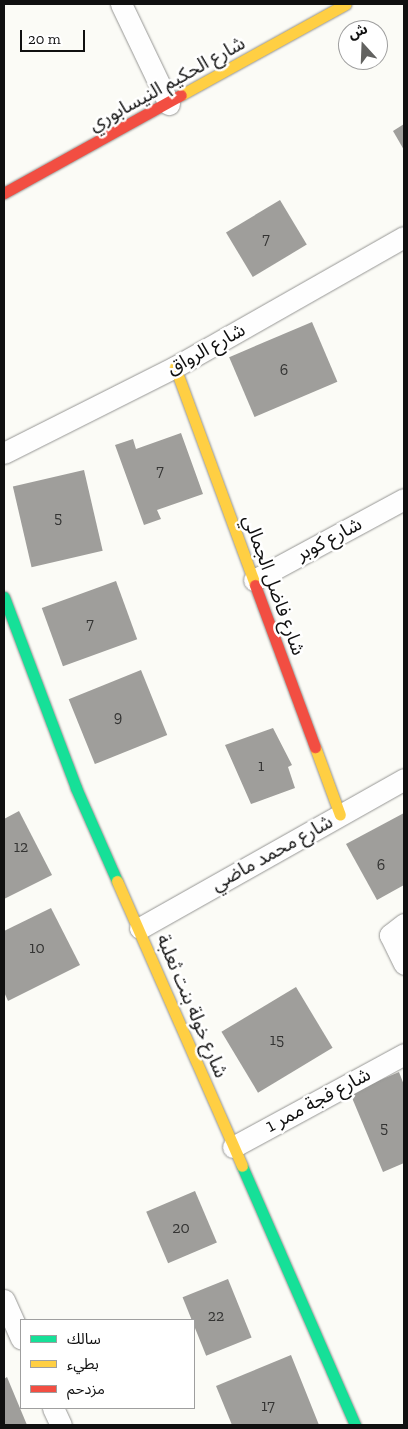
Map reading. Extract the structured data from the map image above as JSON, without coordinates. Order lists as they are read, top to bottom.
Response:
{
  "streets": {
    "street": [
      "شارع الحكيم النيسابوري",
      "شارع الرواق",
      "شارع كوبر",
      "شارع فاضل الجمالي",
      "شارع محمد ماضي",
      "شارع خولة بنت ثعلبة",
      "شارع فجة ممر 1"
    ]
  },
  "crossings": [
    ["شارع الرواق", "شارع فاضل الجمالي"],
    ["شارع كوبر", "شارع فاضل الجمالي"],
    ["شارع فاضل الجمالي", "شارع محمد ماضي"],
    ["شارع محمد ماضي", "شارع خولة بنت ثعلبة"],
    ["شارع خولة بنت ثعلبة", "شارع فجة ممر 1"]
  ],
  "house_numbers": [
    "7",
    "6",
    "7",
    "5",
    "7",
    "9",
    "1",
    "12",
    "6",
    "10",
    "15",
    "5",
    "20",
    "22",
    "17"
  ],
  "legend": ["سالك", "بطيء", "مزدحم"],
  "scale_bar": "20 m",
  "north": "top"
}
